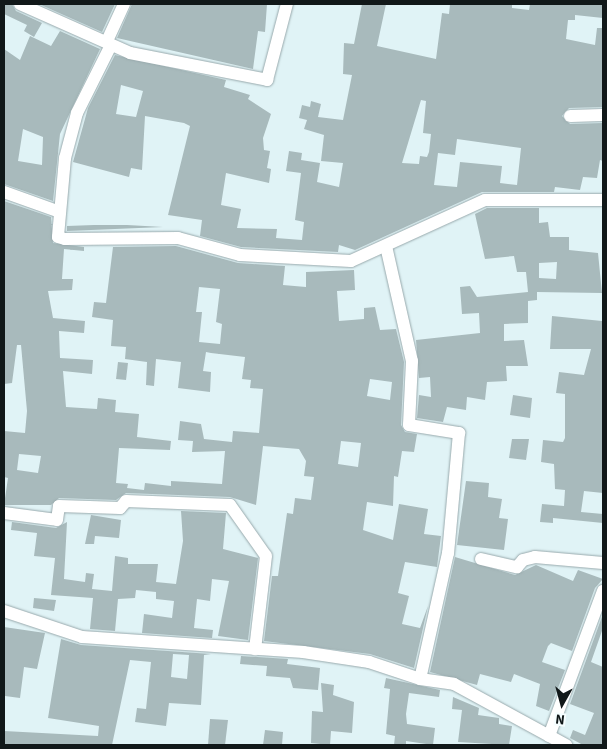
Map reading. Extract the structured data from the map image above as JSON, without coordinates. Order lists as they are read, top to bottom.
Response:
{
  "north": "bottom"
}
